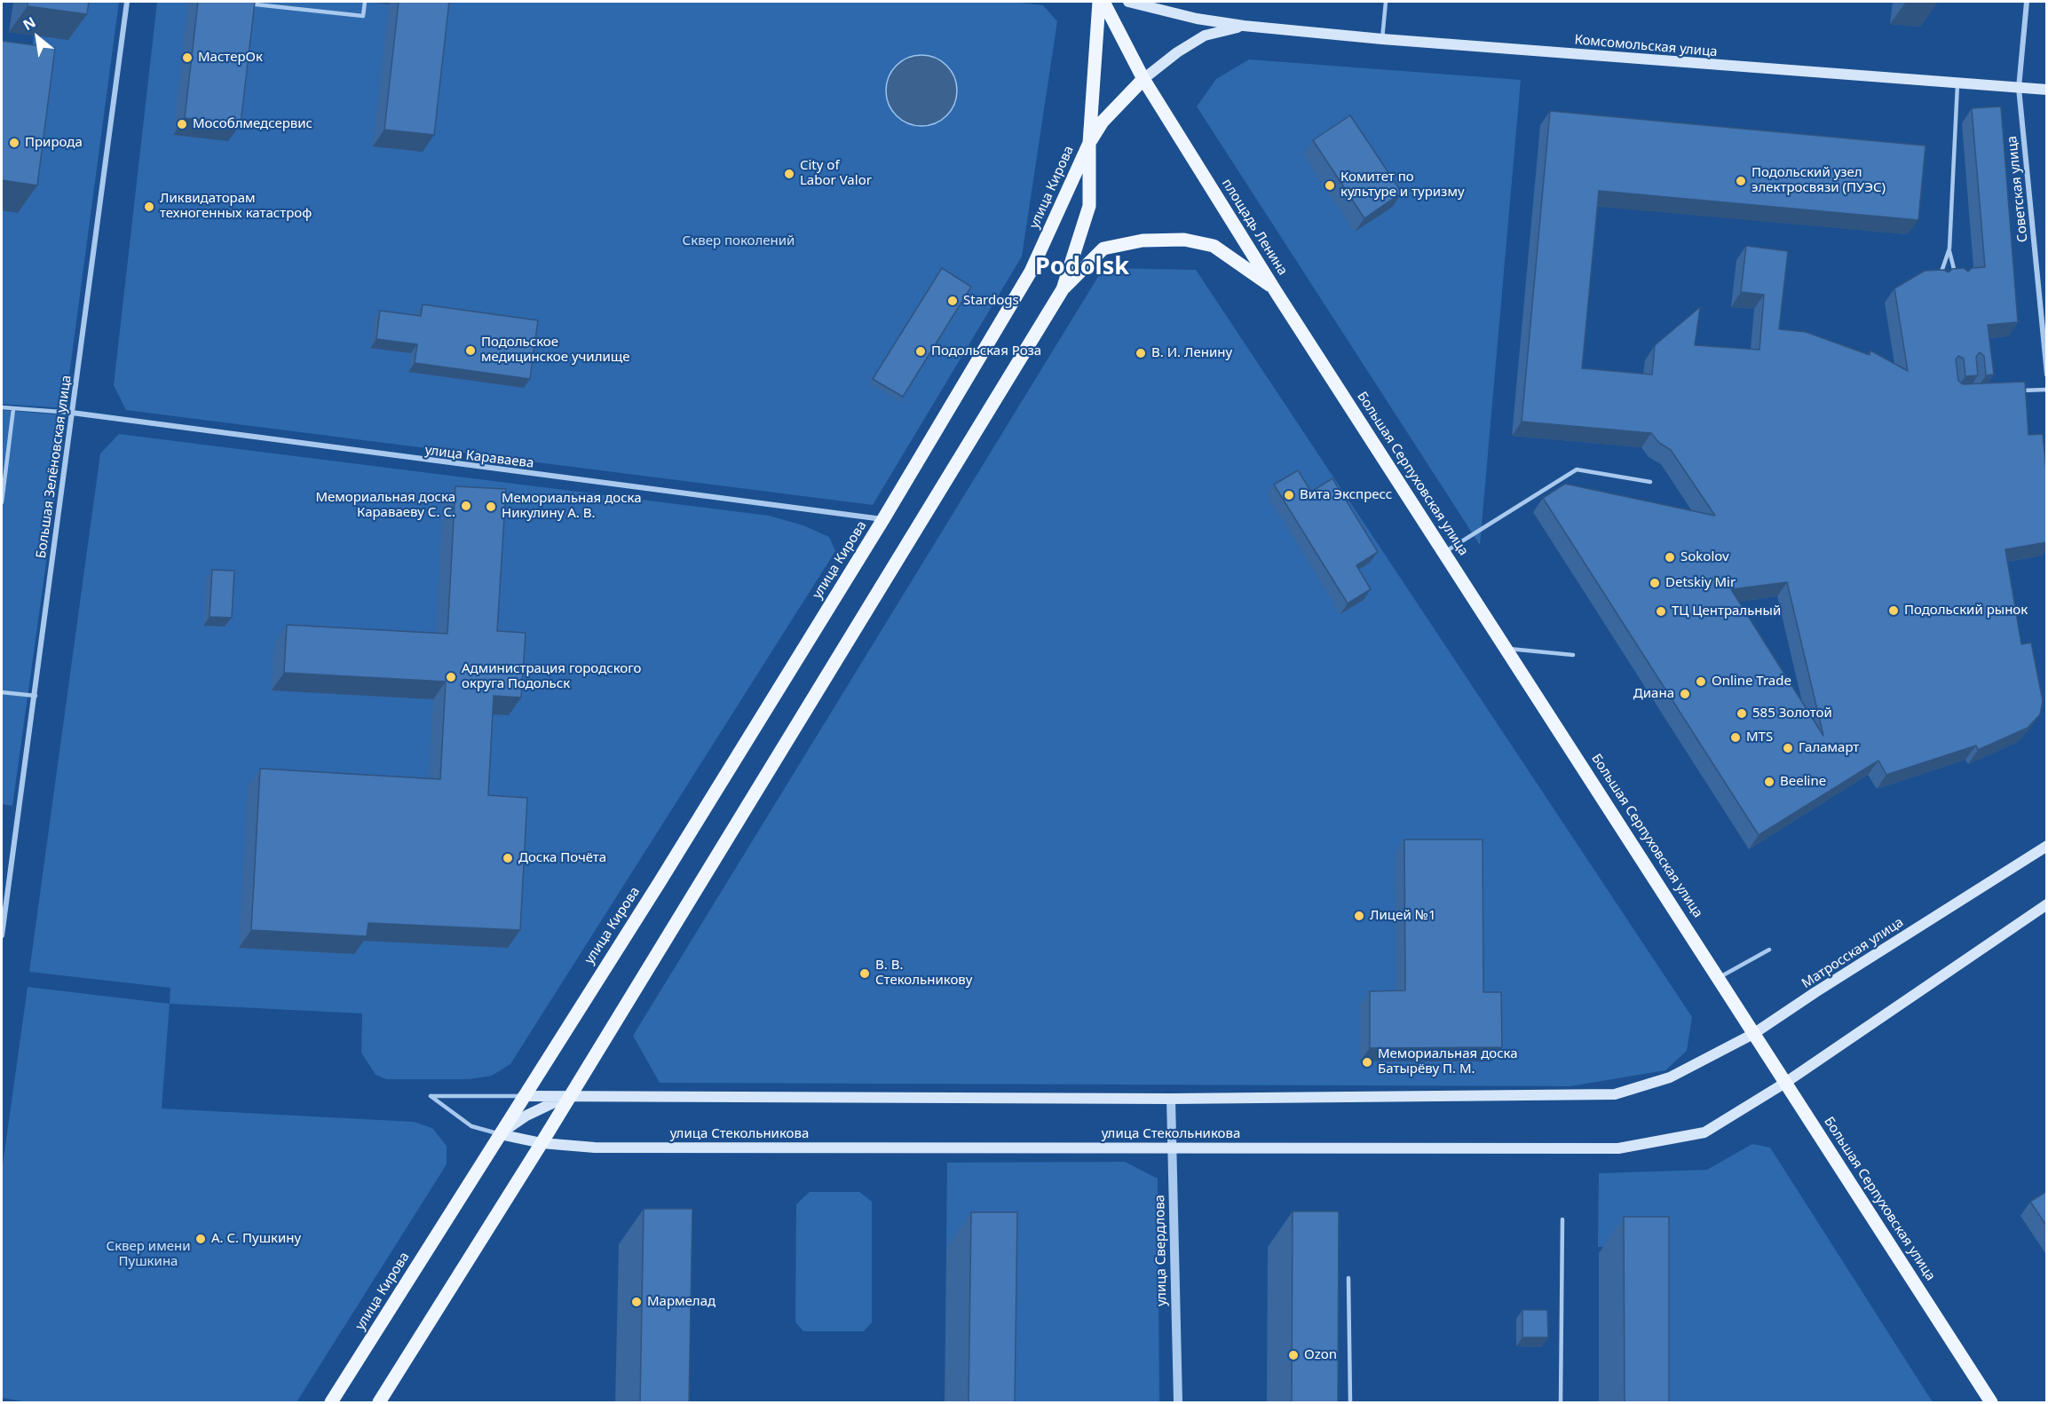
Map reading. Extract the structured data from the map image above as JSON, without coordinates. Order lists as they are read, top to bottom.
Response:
{
  "streets": {
    "main road": [
      "Комсомольская улица",
      "улица Кирова",
      "площадь Ленина",
      "Большая Серпуховская улица",
      "Матросская улица",
      "улица Стекольникова"
    ],
    "street": [
      "Советская улица",
      "улица Караваева",
      "Большая Зелёновская улица",
      "улица Свердлова"
    ]
  },
  "crossings": [
    ["Комсомольская улица", "Советская улица"],
    ["улица Кирова", "площадь Ленина"],
    ["улица Кирова", "улица Караваева"],
    ["улица Кирова", "улица Стекольникова"],
    ["площадь Ленина", "Большая Серпуховская улица"],
    ["улица Караваева", "Большая Зелёновская улица"],
    ["Большая Серпуховская улица", "Матросская улица"],
    ["Большая Серпуховская улица", "улица Стекольникова"],
    ["Матросская улица", "улица Свердлова"],
    ["улица Стекольникова", "улица Свердлова"]
  ],
  "districts": ["Podolsk"],
  "parks": ["Сквер поколений", "Сквер имени Пушкина"],
  "places": [
    "МастерОк",
    "Мособлмедсервис",
    "Природа",
    "City of Labor Valor",
    "Подольский узел электросвязи (ПУЭС)",
    "Комитет по культуре и туризму",
    "Ликвидаторам техногенных катастроф",
    "Stardogs",
    "Подольское медицинское училище",
    "Подольская Роза",
    "В. И. Ленину",
    "Вита Экспресс",
    "Мемориальная доска Караваеву С. С.",
    "Мемориальная доска Никулину А. В.",
    "Sokolov",
    "Detskiy Mir",
    "Подольский рынок",
    "ТЦ Центральный",
    "Администрация городского округа Подольск",
    "Online Trade",
    "Диана",
    "585 Золотой",
    "MTS",
    "Галамарт",
    "Beeline",
    "Доска Почёта",
    "Лицeй №1",
    "В. В. Стекольникову",
    "Мемориальная доска Батырёву П. М.",
    "А. С. Пушкину",
    "Мармелад",
    "Ozon"
  ],
  "north": "top left"
}
